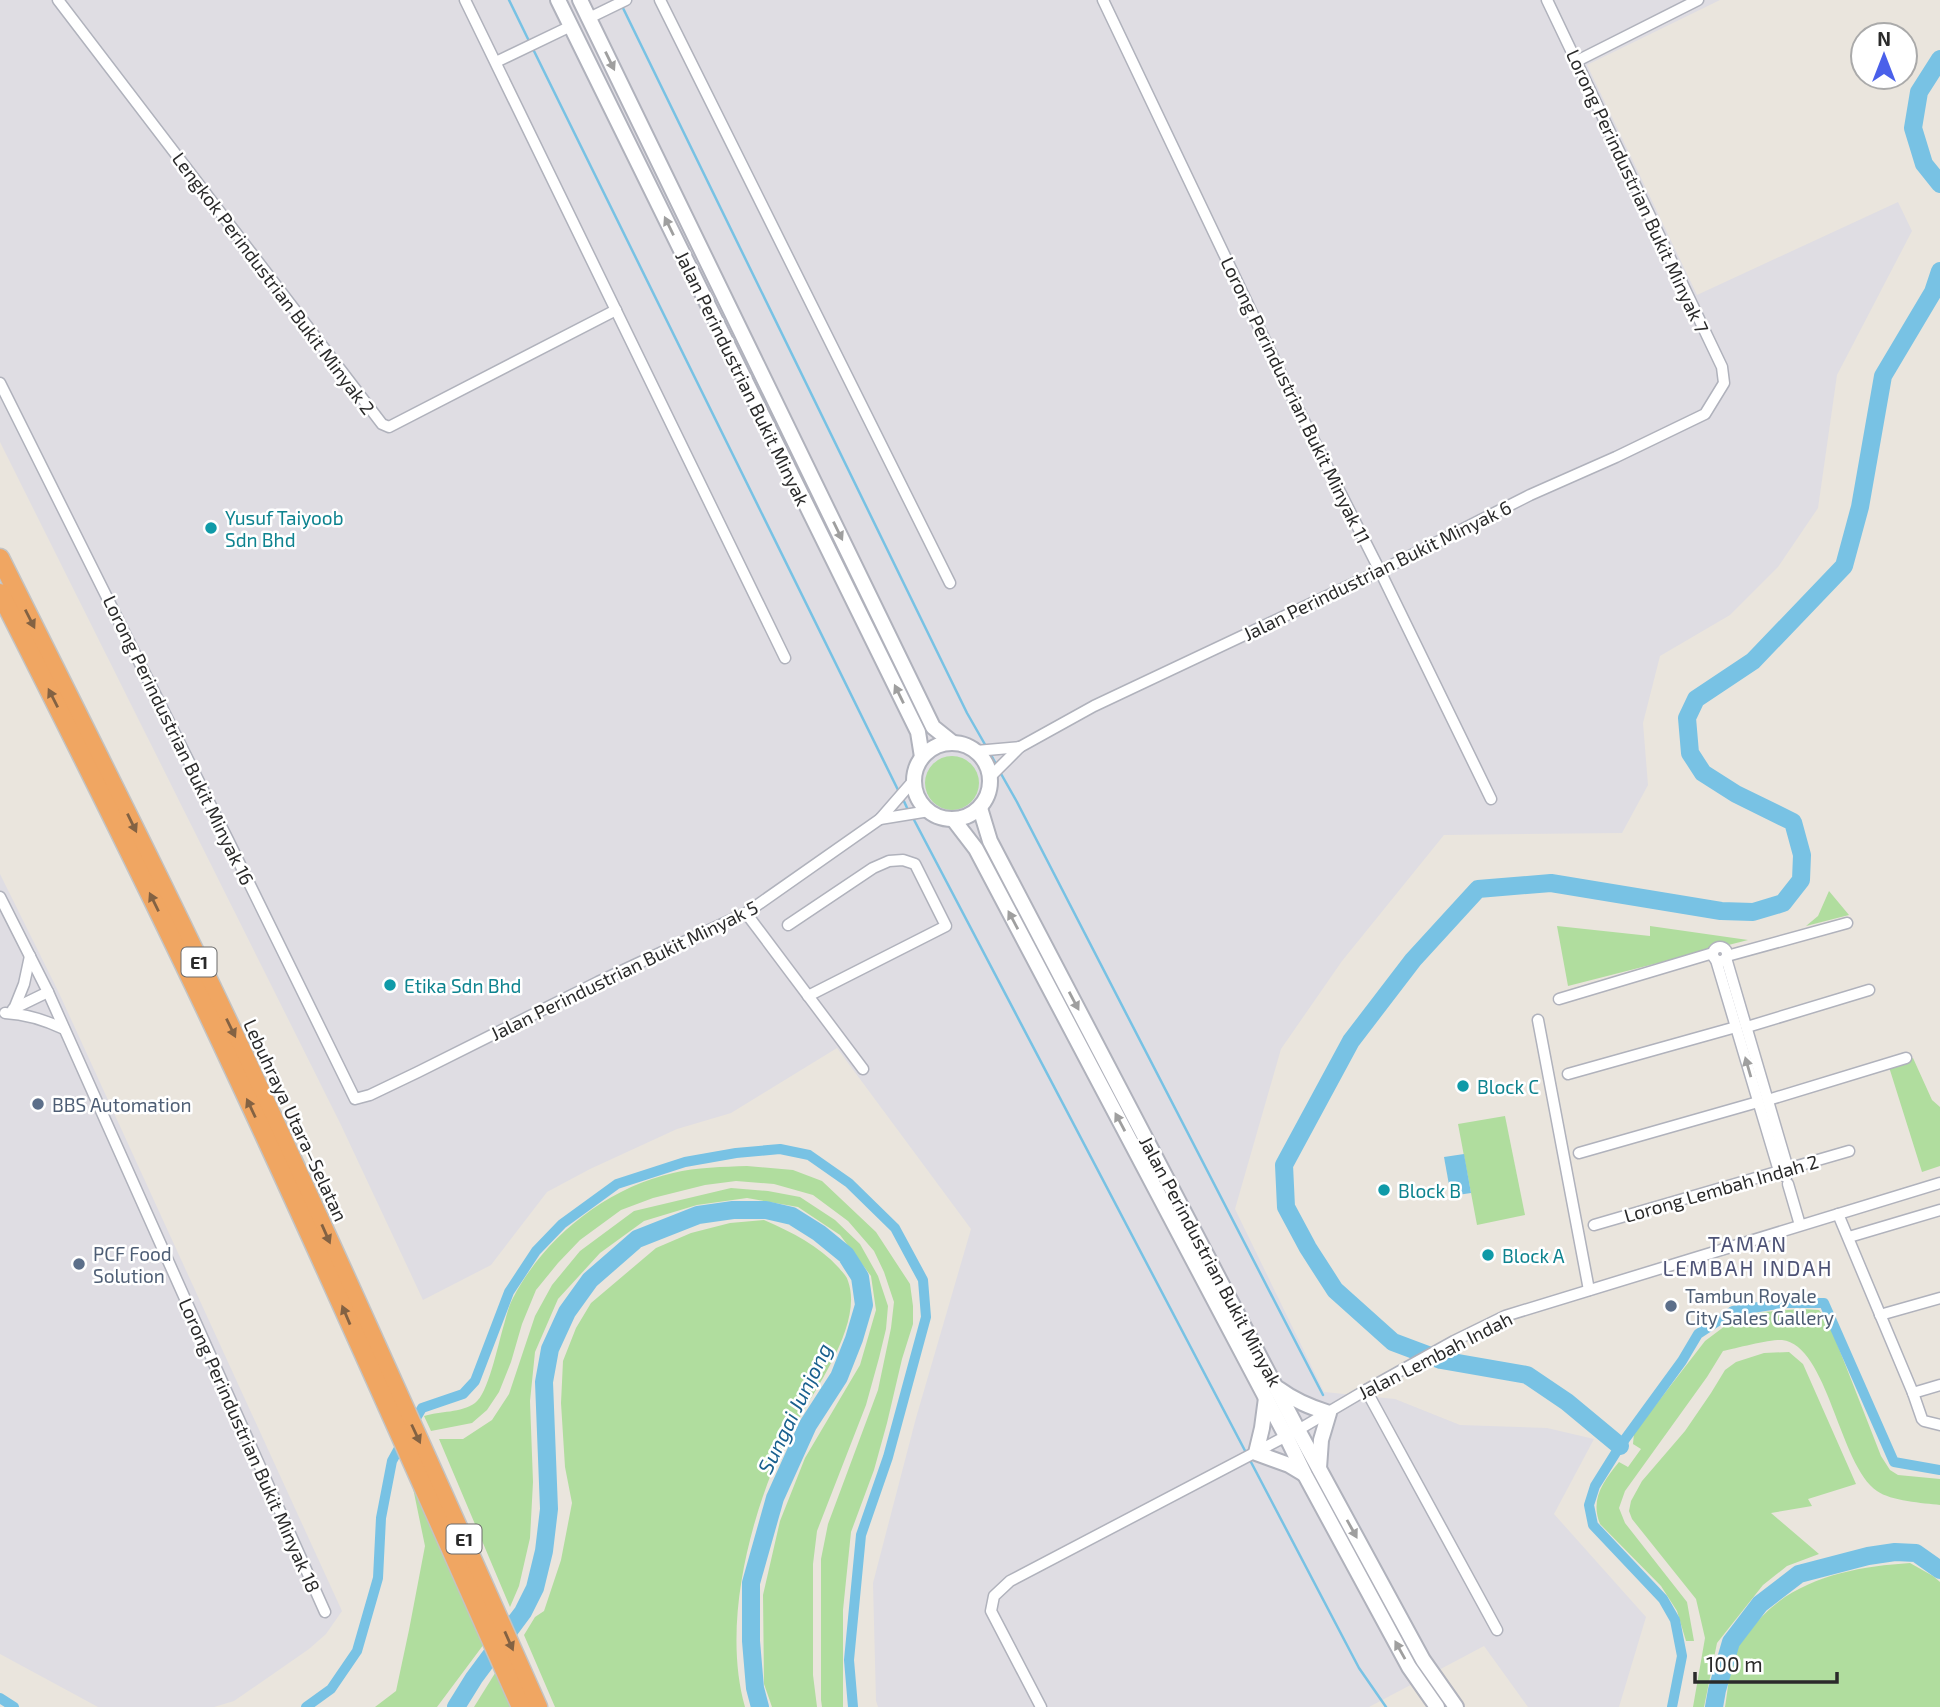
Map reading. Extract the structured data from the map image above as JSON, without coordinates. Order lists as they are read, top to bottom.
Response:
{
  "streets": {
    "highway": ["E1", "Lebuhraya Utara–Selatan"],
    "main road": ["Jalan Perindustrian Bukit Minyak"],
    "street": [
      "Lorong Perindustrian Bukit Minyak 7",
      "Lengkok Perindustrian Bukit Minyak 2",
      "Lorong Perindustrian Bukit Minyak 11",
      "Jalan Perindustrian Bukit Minyak 6",
      "Lorong Perindustrian Bukit Minyak 16",
      "Jalan Perindustrian Bukit Minyak 5",
      "Lorong Lembah Indah 2",
      "Jalan Lembah Indah",
      "Lorong Perindustrian Bukit Minyak 18"
    ]
  },
  "crossings": [
    ["Lorong Perindustrian Bukit Minyak 7", "Jalan Perindustrian Bukit Minyak 6"],
    ["Jalan Perindustrian Bukit Minyak", "Jalan Lembah Indah"],
    ["Lorong Perindustrian Bukit Minyak 11", "Jalan Perindustrian Bukit Minyak 6"],
    ["Lorong Perindustrian Bukit Minyak 16", "Jalan Perindustrian Bukit Minyak 5"]
  ],
  "districts": ["TAMAN LEMBAH INDAH"],
  "water": ["Sungai Junjong"],
  "places": [
    "Yusuf Taiyoob Sdn Bhd",
    "Etika Sdn Bhd",
    "Block C",
    "BBS Automation",
    "Block B",
    "Block A",
    "PCF Food Solution",
    "Tambun Royale City Sales Gallery"
  ],
  "scale_bar": "100 m",
  "north": "top"
}
